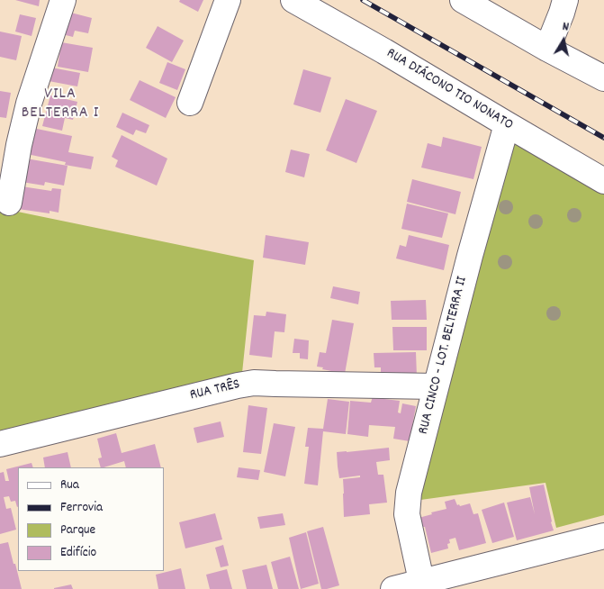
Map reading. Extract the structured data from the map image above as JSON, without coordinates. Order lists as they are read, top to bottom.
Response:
{
  "streets": {
    "street": ["RUA DIÁCONO TIO NONATO", "RUA CINCO - LOT. BELTERRA II", "RUA TRÊS"]
  },
  "crossings": [
    ["RUA DIÁCONO TIO NONATO", "RUA CINCO - LOT. BELTERRA II"],
    ["RUA CINCO - LOT. BELTERRA II", "RUA TRÊS"]
  ],
  "districts": ["VILA BELTERRA I"],
  "legend": [
    "Rua",
    "Ferrovia",
    "Parque",
    "Edifício"
  ],
  "north": "top"
}
